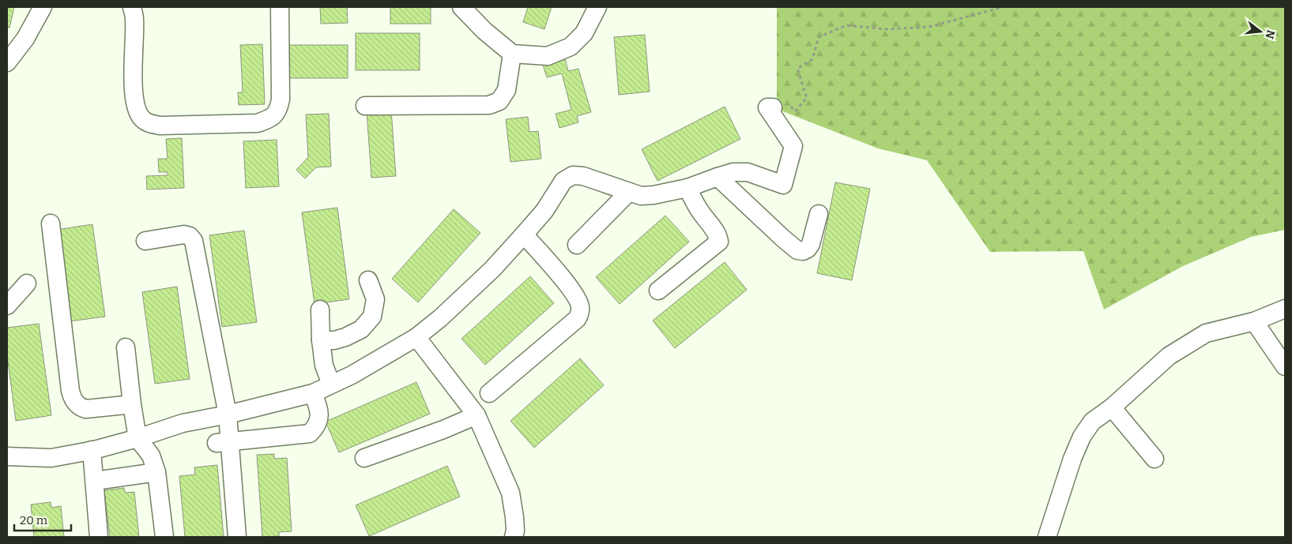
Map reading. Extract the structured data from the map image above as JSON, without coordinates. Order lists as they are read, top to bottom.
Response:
{
  "scale_bar": "20 m",
  "north": "right"
}
